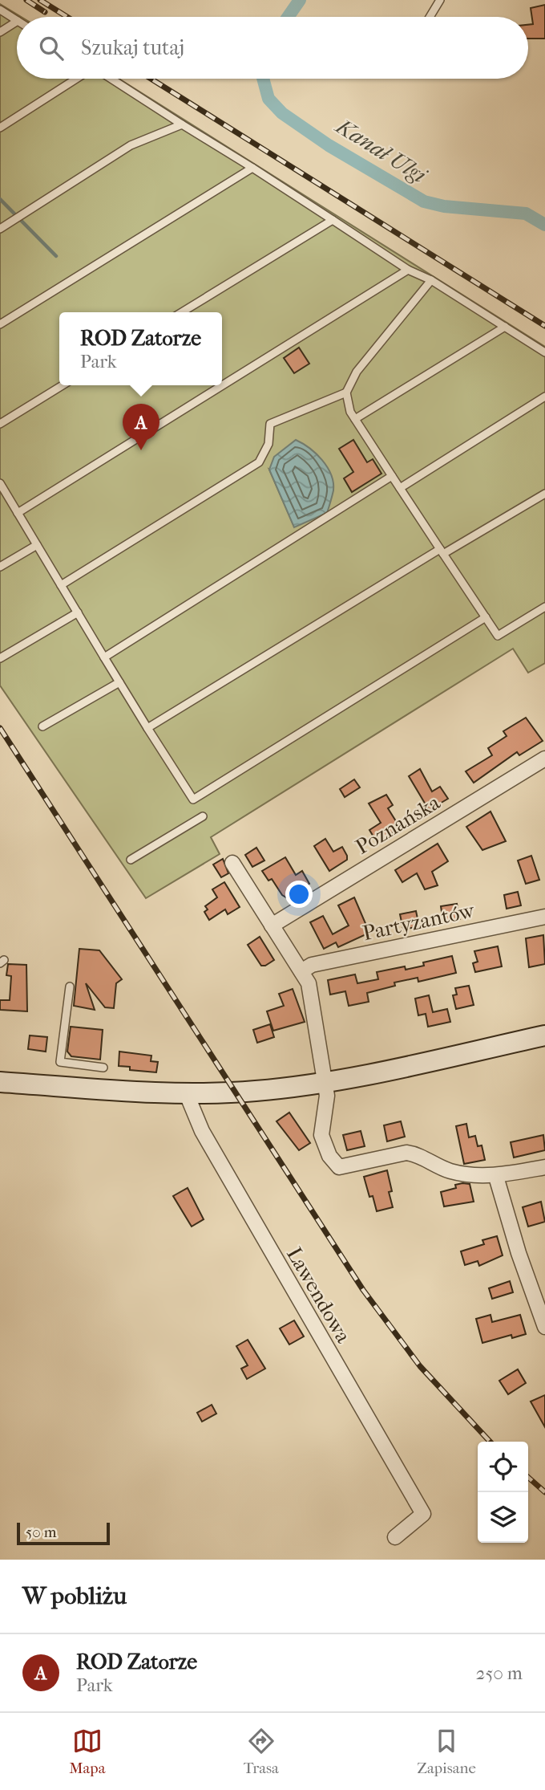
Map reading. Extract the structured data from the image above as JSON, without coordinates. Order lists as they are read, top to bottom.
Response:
{
  "streets": {
    "street": ["Poznańska", "Partyzantów", "Lawendowa"]
  },
  "water": ["Kanał Ulgi"],
  "scale_bar": "50 m",
  "page": {
    "search": "Szukaj tutaj",
    "popup": ["ROD Zatorze", "Park"],
    "pins": "A",
    "scale": "50 m",
    "heading": "W pobliżu",
    "list": [
      {
        "mark": "A",
        "name": "ROD Zatorze",
        "note": "Park",
        "value": "250 m"
      }
    ],
    "nav": ["Mapa", "Trasa", "Zapisane"]
  }
}
